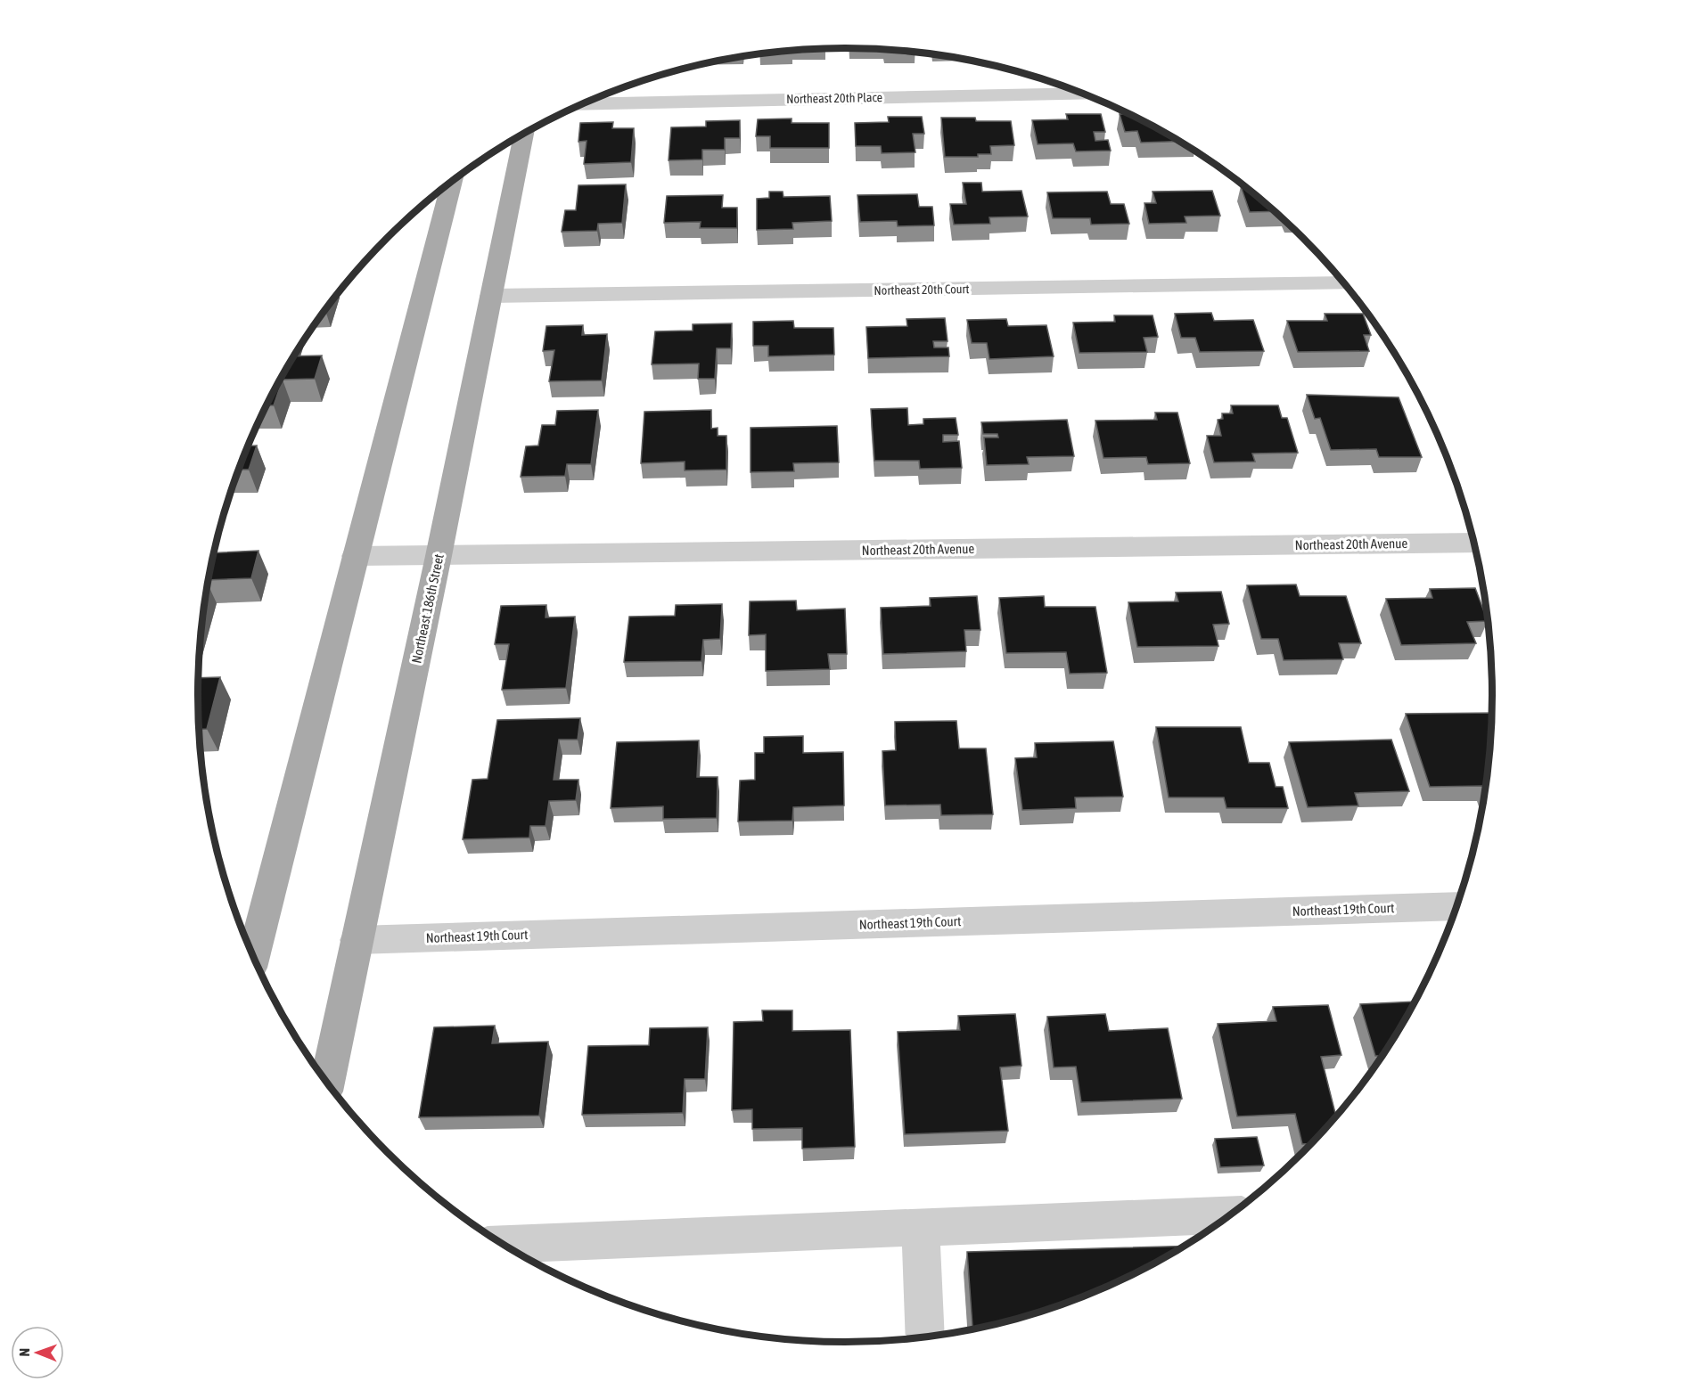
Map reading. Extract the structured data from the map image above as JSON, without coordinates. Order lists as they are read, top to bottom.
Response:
{
  "streets": {
    "main road": ["Northeast 186th Street"],
    "street": [
      "Northeast 20th Place",
      "Northeast 20th Court",
      "Northeast 20th Avenue",
      "Northeast 19th Court"
    ]
  },
  "crossings": [
    ["Northeast 20th Court", "Northeast 186th Street"],
    ["Northeast 20th Avenue", "Northeast 186th Street"],
    ["Northeast 186th Street", "Northeast 19th Court"]
  ],
  "north": "left"
}
